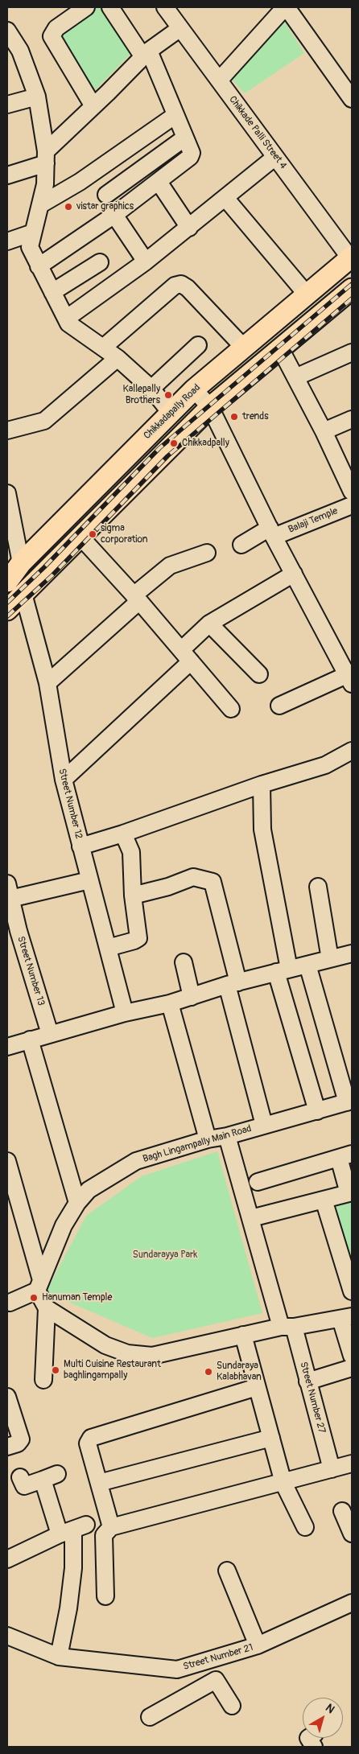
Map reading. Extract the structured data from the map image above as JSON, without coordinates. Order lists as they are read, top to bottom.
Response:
{
  "streets": {
    "main road": ["Chikkadapally Road"],
    "street": [
      "Chikkade Palli Street 4",
      "Balaji Temple",
      "Street Number 12",
      "Street Number 13",
      "Bagh Lingampally Main Road",
      "Street Number 27",
      "Street Number 21"
    ]
  },
  "crossings": [
    ["Chikkade Palli Street 4", "Chikkadapally Road"],
    ["Bagh Lingampally Main Road", "Street Number 27"]
  ],
  "parks": ["Sundarayya Park"],
  "places": [
    "vistar graphics",
    "Kallepally Brothers",
    "trends",
    "Chikkadpally",
    "sigma corporation",
    "Hanuman Temple",
    "Multi Cuisine Restaurant baghlingampally",
    "Sundaraya Kalabhavan"
  ],
  "north": "top right"
}
